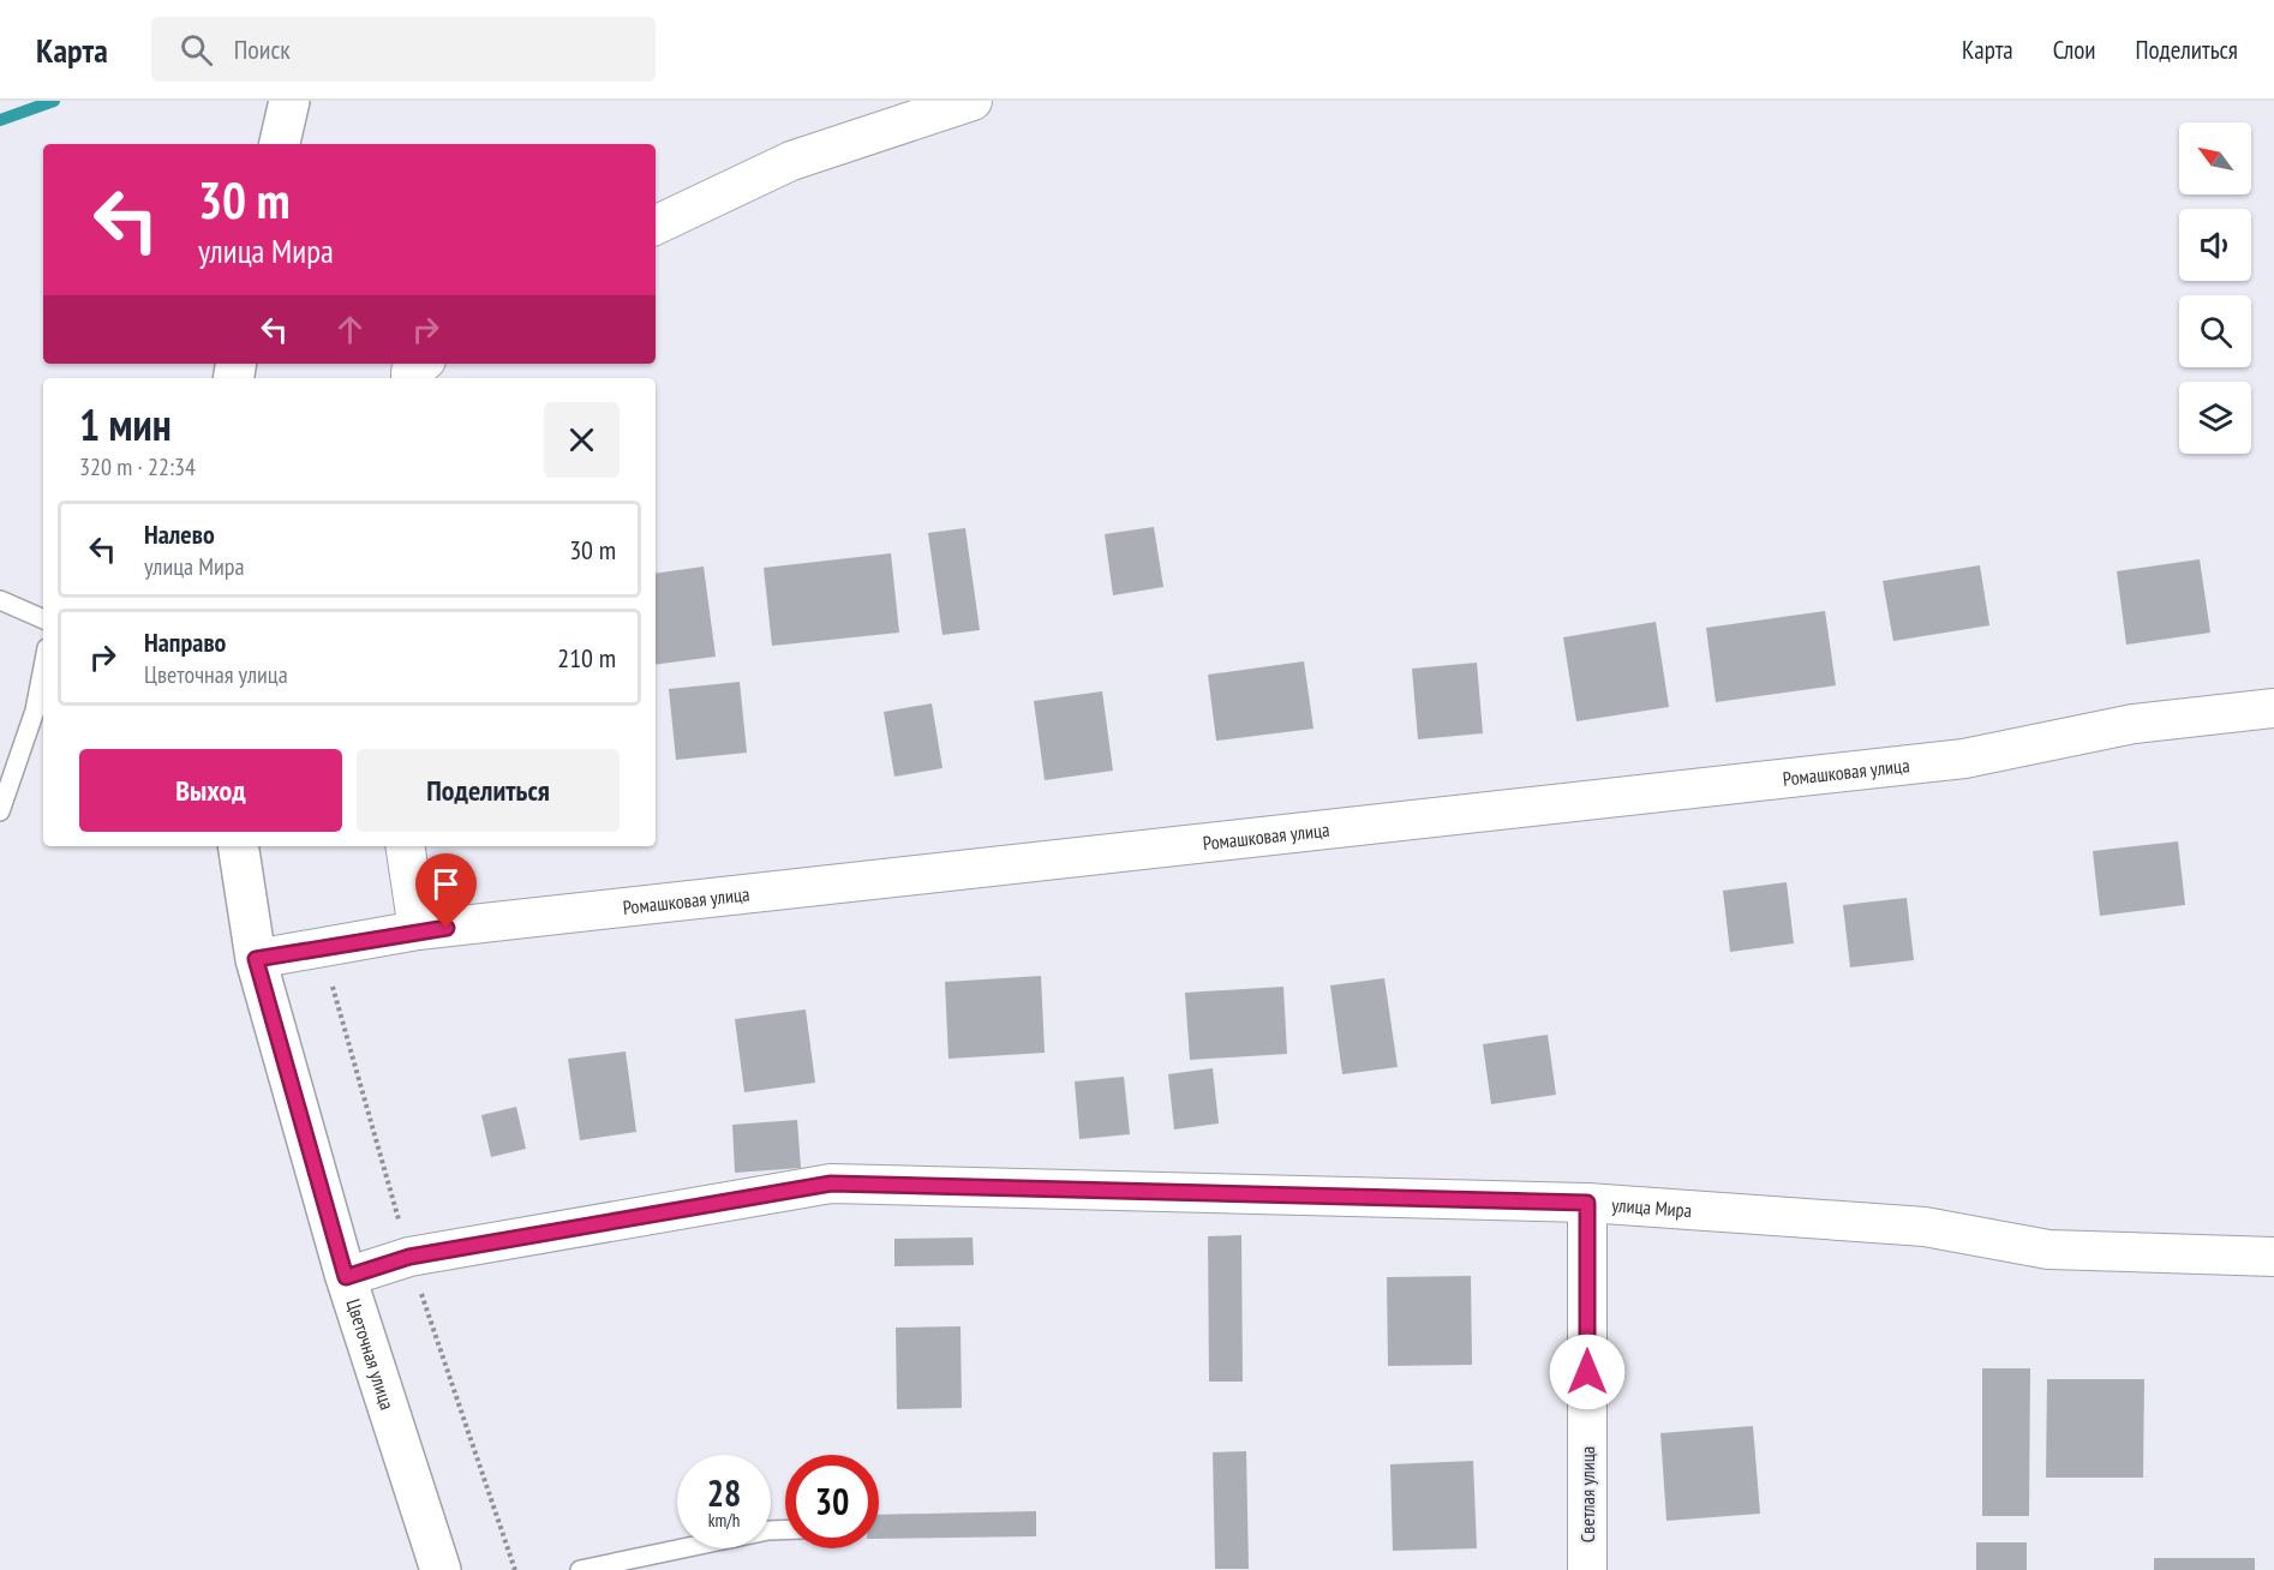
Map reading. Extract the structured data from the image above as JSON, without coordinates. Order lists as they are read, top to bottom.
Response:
{
  "streets": {
    "main road": ["Цветочная улица"],
    "street": ["Ромашковая улица", "улица Мира", "Светлая улица"]
  },
  "crossings": [
    ["Ромашковая улица", "Цветочная улица"],
    ["улица Мира", "Цветочная улица"],
    ["улица Мира", "Светлая улица"]
  ],
  "north": "top left",
  "page": {
    "header": "Карта",
    "search": "Поиск",
    "nav": ["Карта", "Слои", "Поделиться"],
    "turn": ["30 m", "улица Мира"],
    "heading": ["1 мин", "320 m · 22:34"],
    "list": [
      {
        "name": "Налево",
        "note": "улица Мира",
        "value": "30 m"
      },
      {
        "name": "Направо",
        "note": "Цветочная улица",
        "value": "210 m"
      }
    ],
    "buttons": ["Выход", "Поделиться"],
    "speed": "28 km/h",
    "limit": "30"
  }
}
